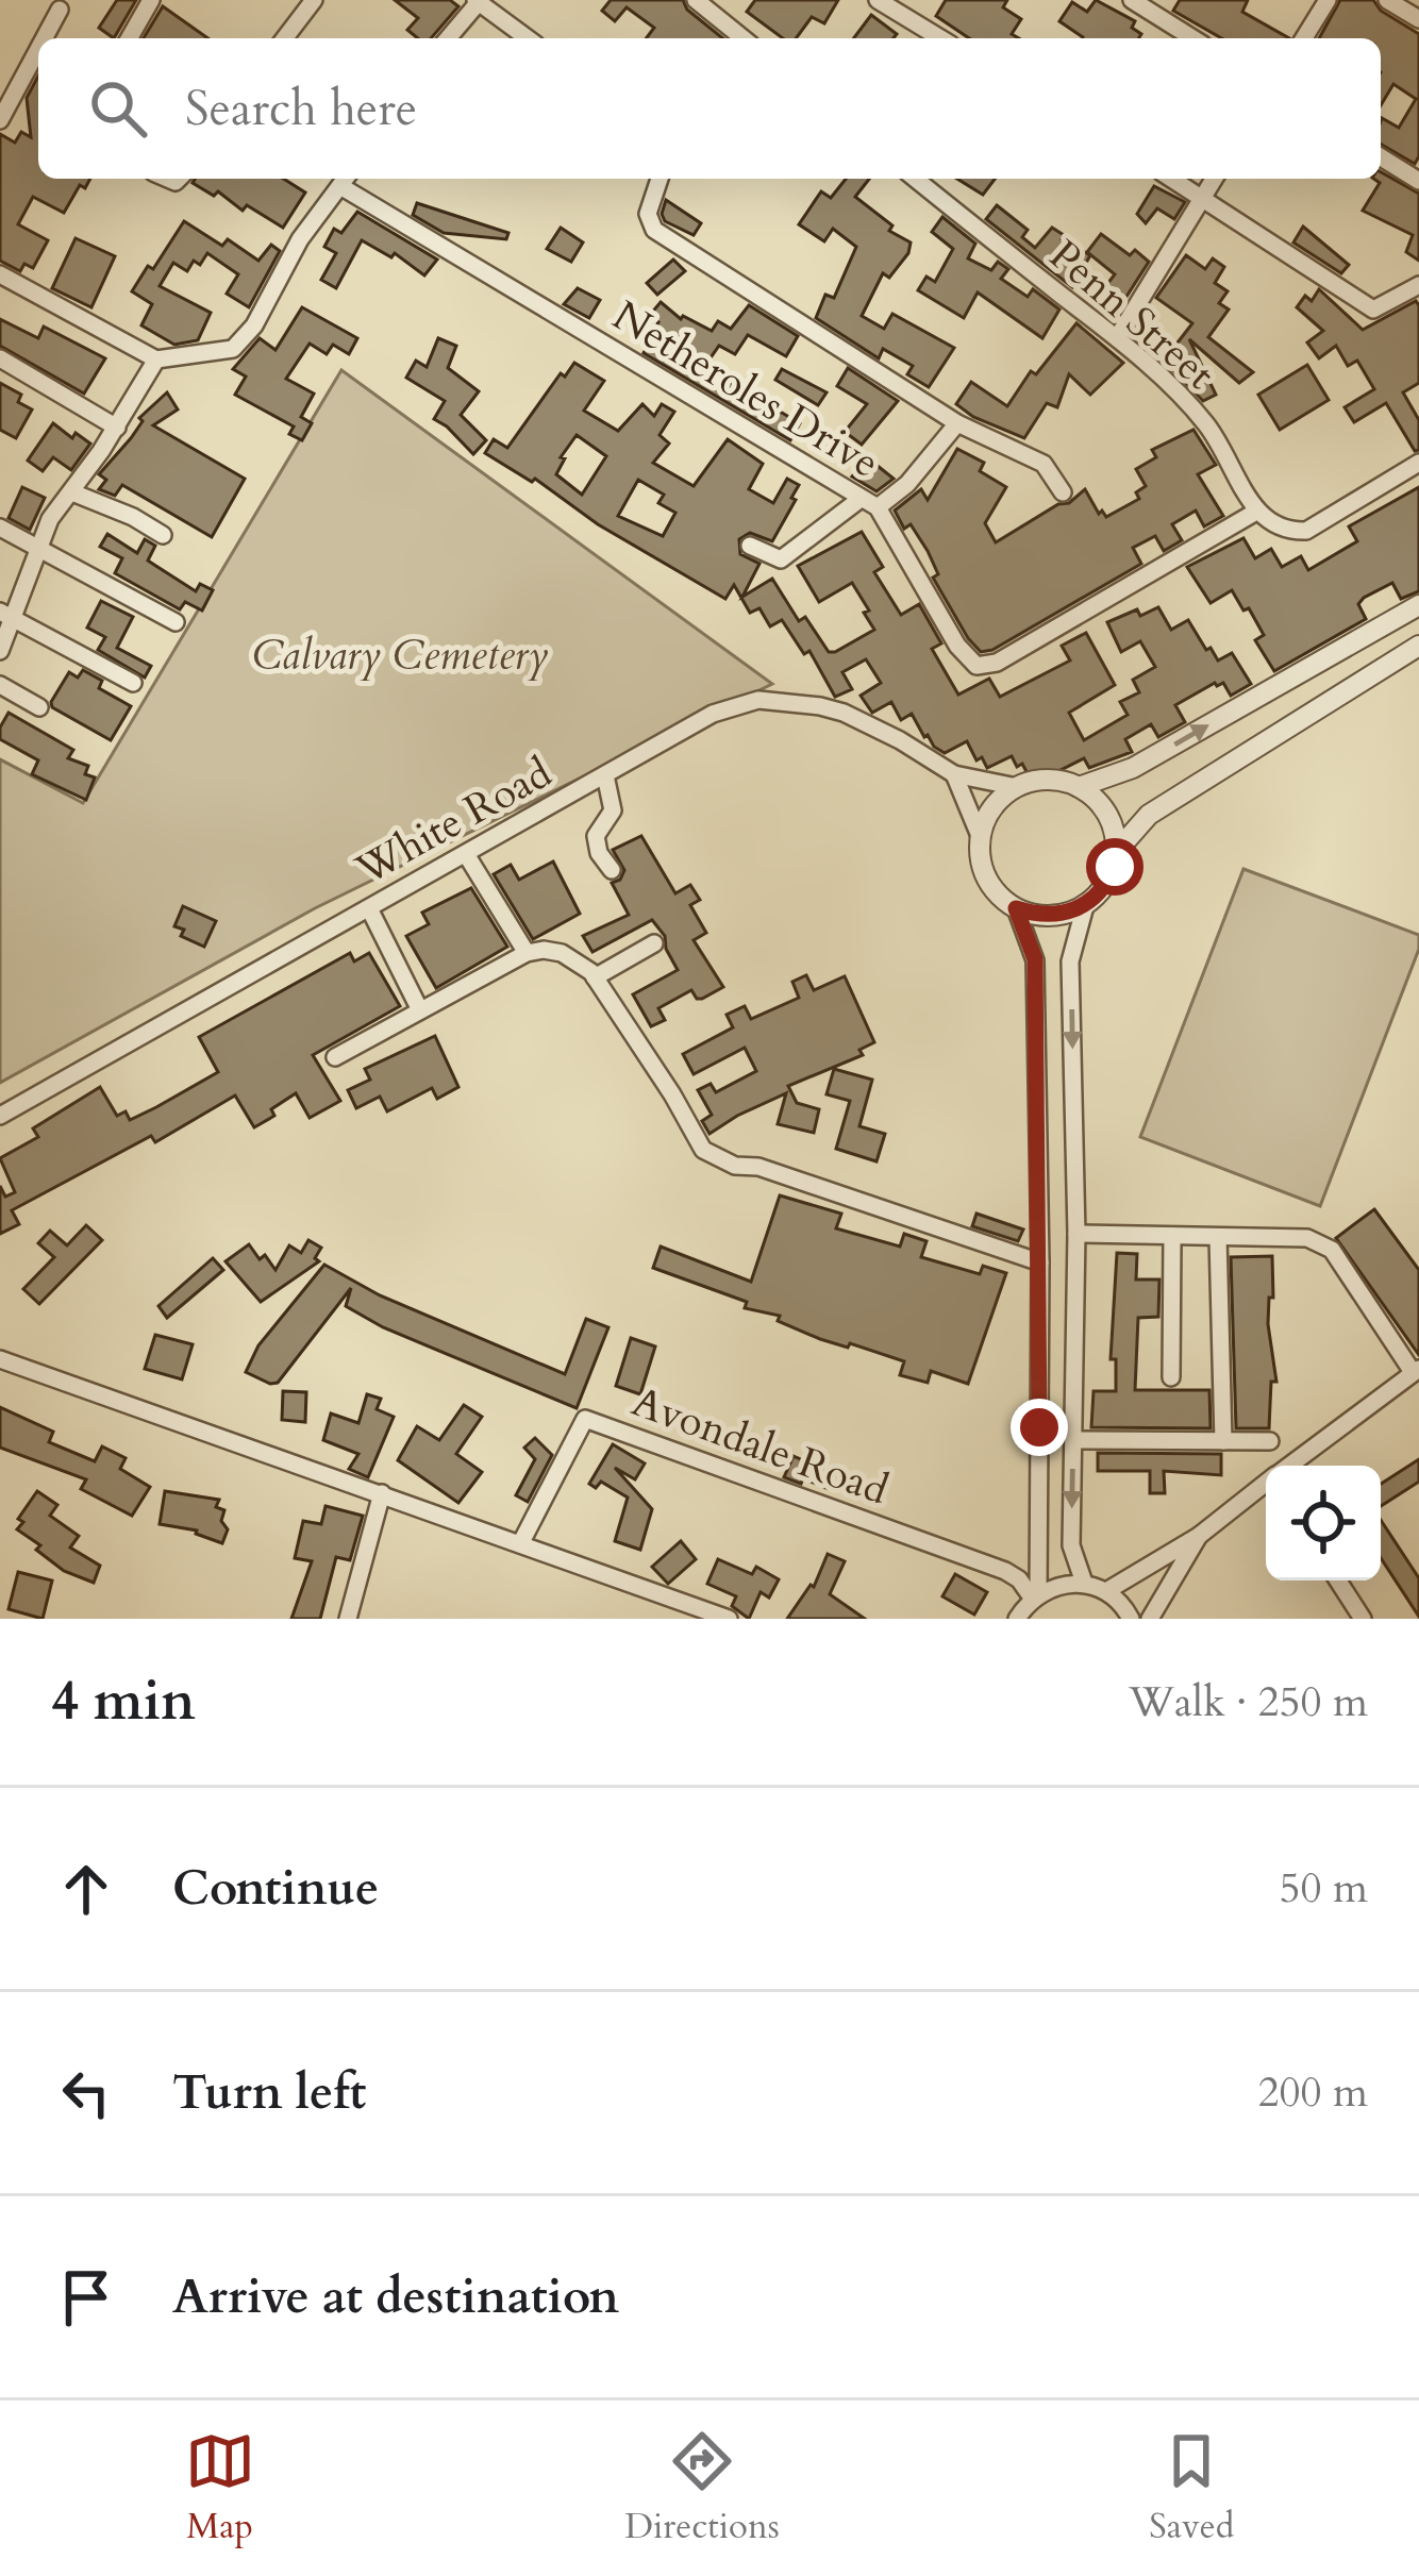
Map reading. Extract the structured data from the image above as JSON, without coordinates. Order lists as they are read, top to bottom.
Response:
{
  "streets": {
    "street": [
      "Penn Street",
      "Netheroles Drive",
      "White Road",
      "Avondale Road"
    ]
  },
  "crossings": [
    ["Penn Street", "Netheroles Drive"]
  ],
  "parks": ["Calvary Cemetery"],
  "page": {
    "search": "Search here",
    "heading": ["4 min", "Walk · 250 m"],
    "list": [
      ["Continue", "50 m"],
      ["Turn left", "200 m"],
      "Arrive at destination"
    ],
    "nav": ["Map", "Directions", "Saved"]
  }
}
